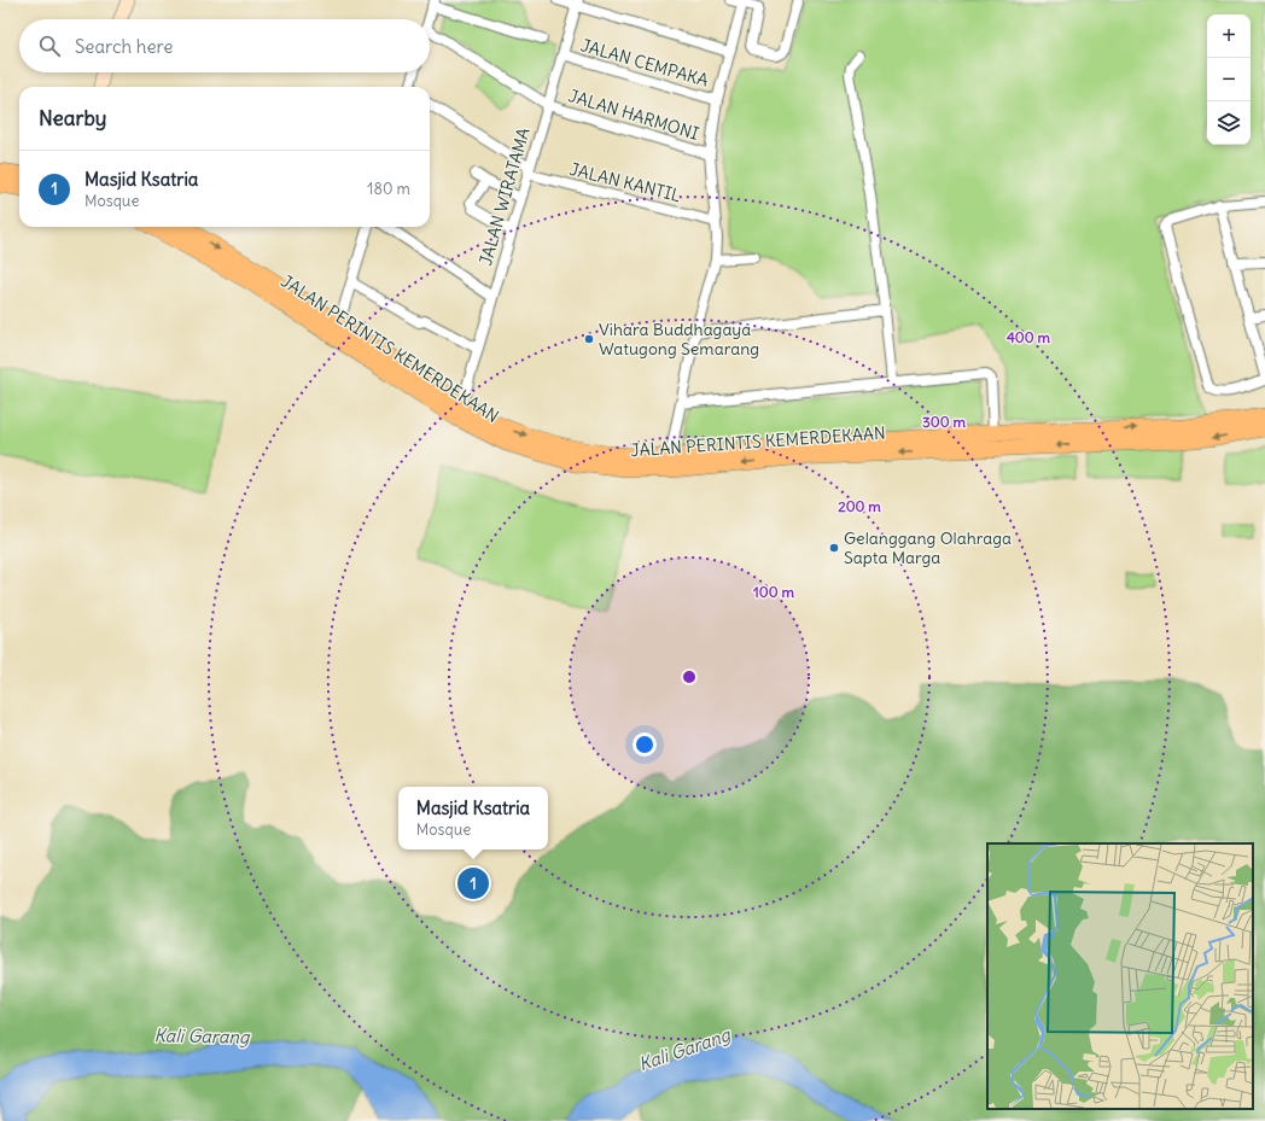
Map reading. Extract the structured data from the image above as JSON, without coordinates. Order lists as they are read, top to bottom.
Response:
{
  "streets": {
    "highway": ["JALAN PERINTIS KEMERDEKAAN"],
    "street": [
      "JALAN CEMPAKA",
      "JALAN HARMONI",
      "JALAN KANTIL",
      "JALAN WIRATAMA"
    ]
  },
  "crossings": [
    ["JALAN CEMPAKA", "JALAN WIRATAMA"],
    ["JALAN HARMONI", "JALAN WIRATAMA"],
    ["JALAN KANTIL", "JALAN WIRATAMA"],
    ["JALAN WIRATAMA", "JALAN PERINTIS KEMERDEKAAN"]
  ],
  "water": ["Kali Garang"],
  "places": ["Vihara Buddhagaya Watugong Semarang", "Gelanggang Olahraga Sapta Marga"],
  "page": {
    "map_buttons": ["+", "−"],
    "search": "Search here",
    "heading": "Nearby",
    "list": [
      {
        "mark": "1",
        "name": "Masjid Ksatria",
        "note": "Mosque",
        "value": "180 m"
      }
    ],
    "popup": ["Masjid Ksatria", "Mosque"],
    "pins": "1"
  },
  "rings": [
    "400 m",
    "300 m",
    "200 m",
    "100 m"
  ]
}
